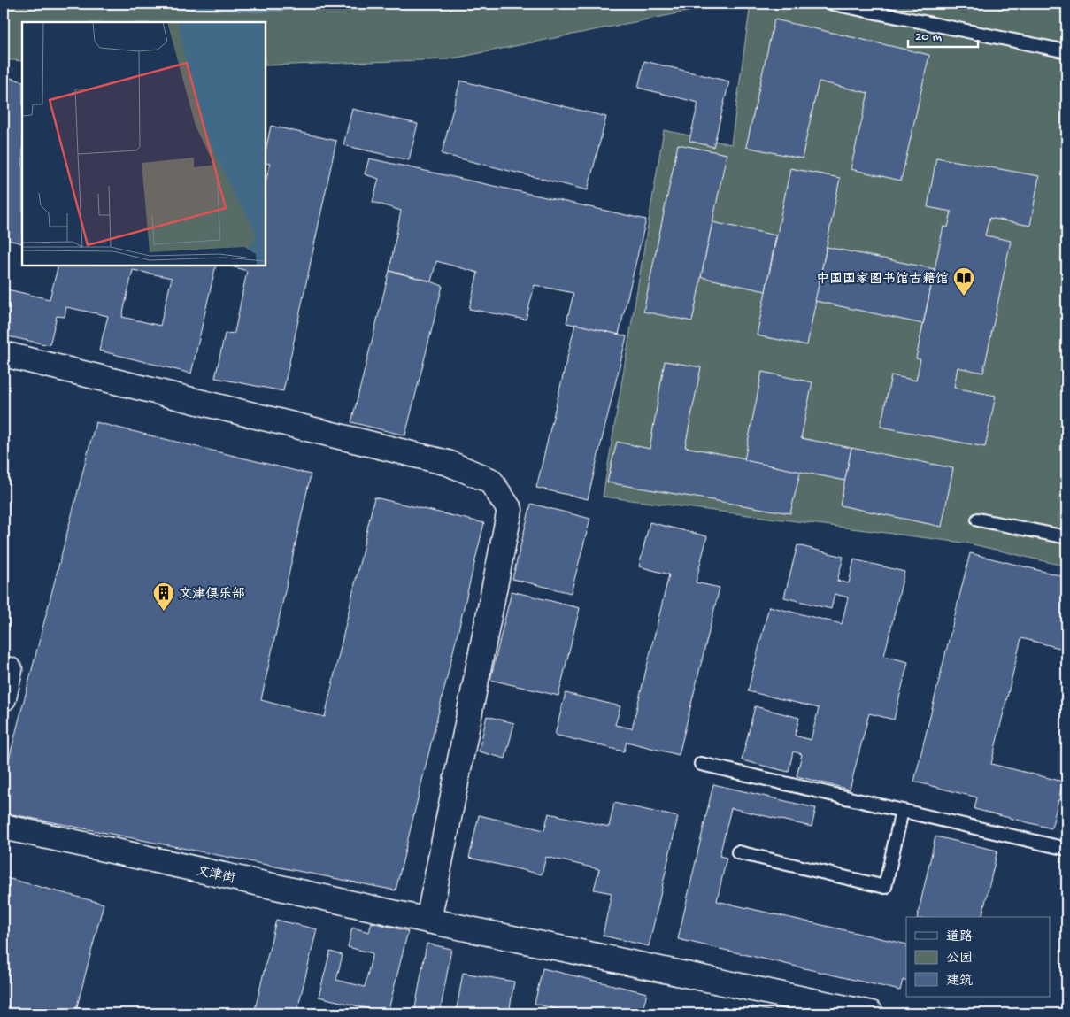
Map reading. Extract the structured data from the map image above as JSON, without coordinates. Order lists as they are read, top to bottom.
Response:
{
  "streets": {
    "street": ["文津街"]
  },
  "places": {
    "library": ["中国国家图书馆古籍馆"],
    "building": ["文津俱乐部"]
  },
  "legend": ["道路", "公园", "建筑"],
  "scale_bar": "20 m"
}
